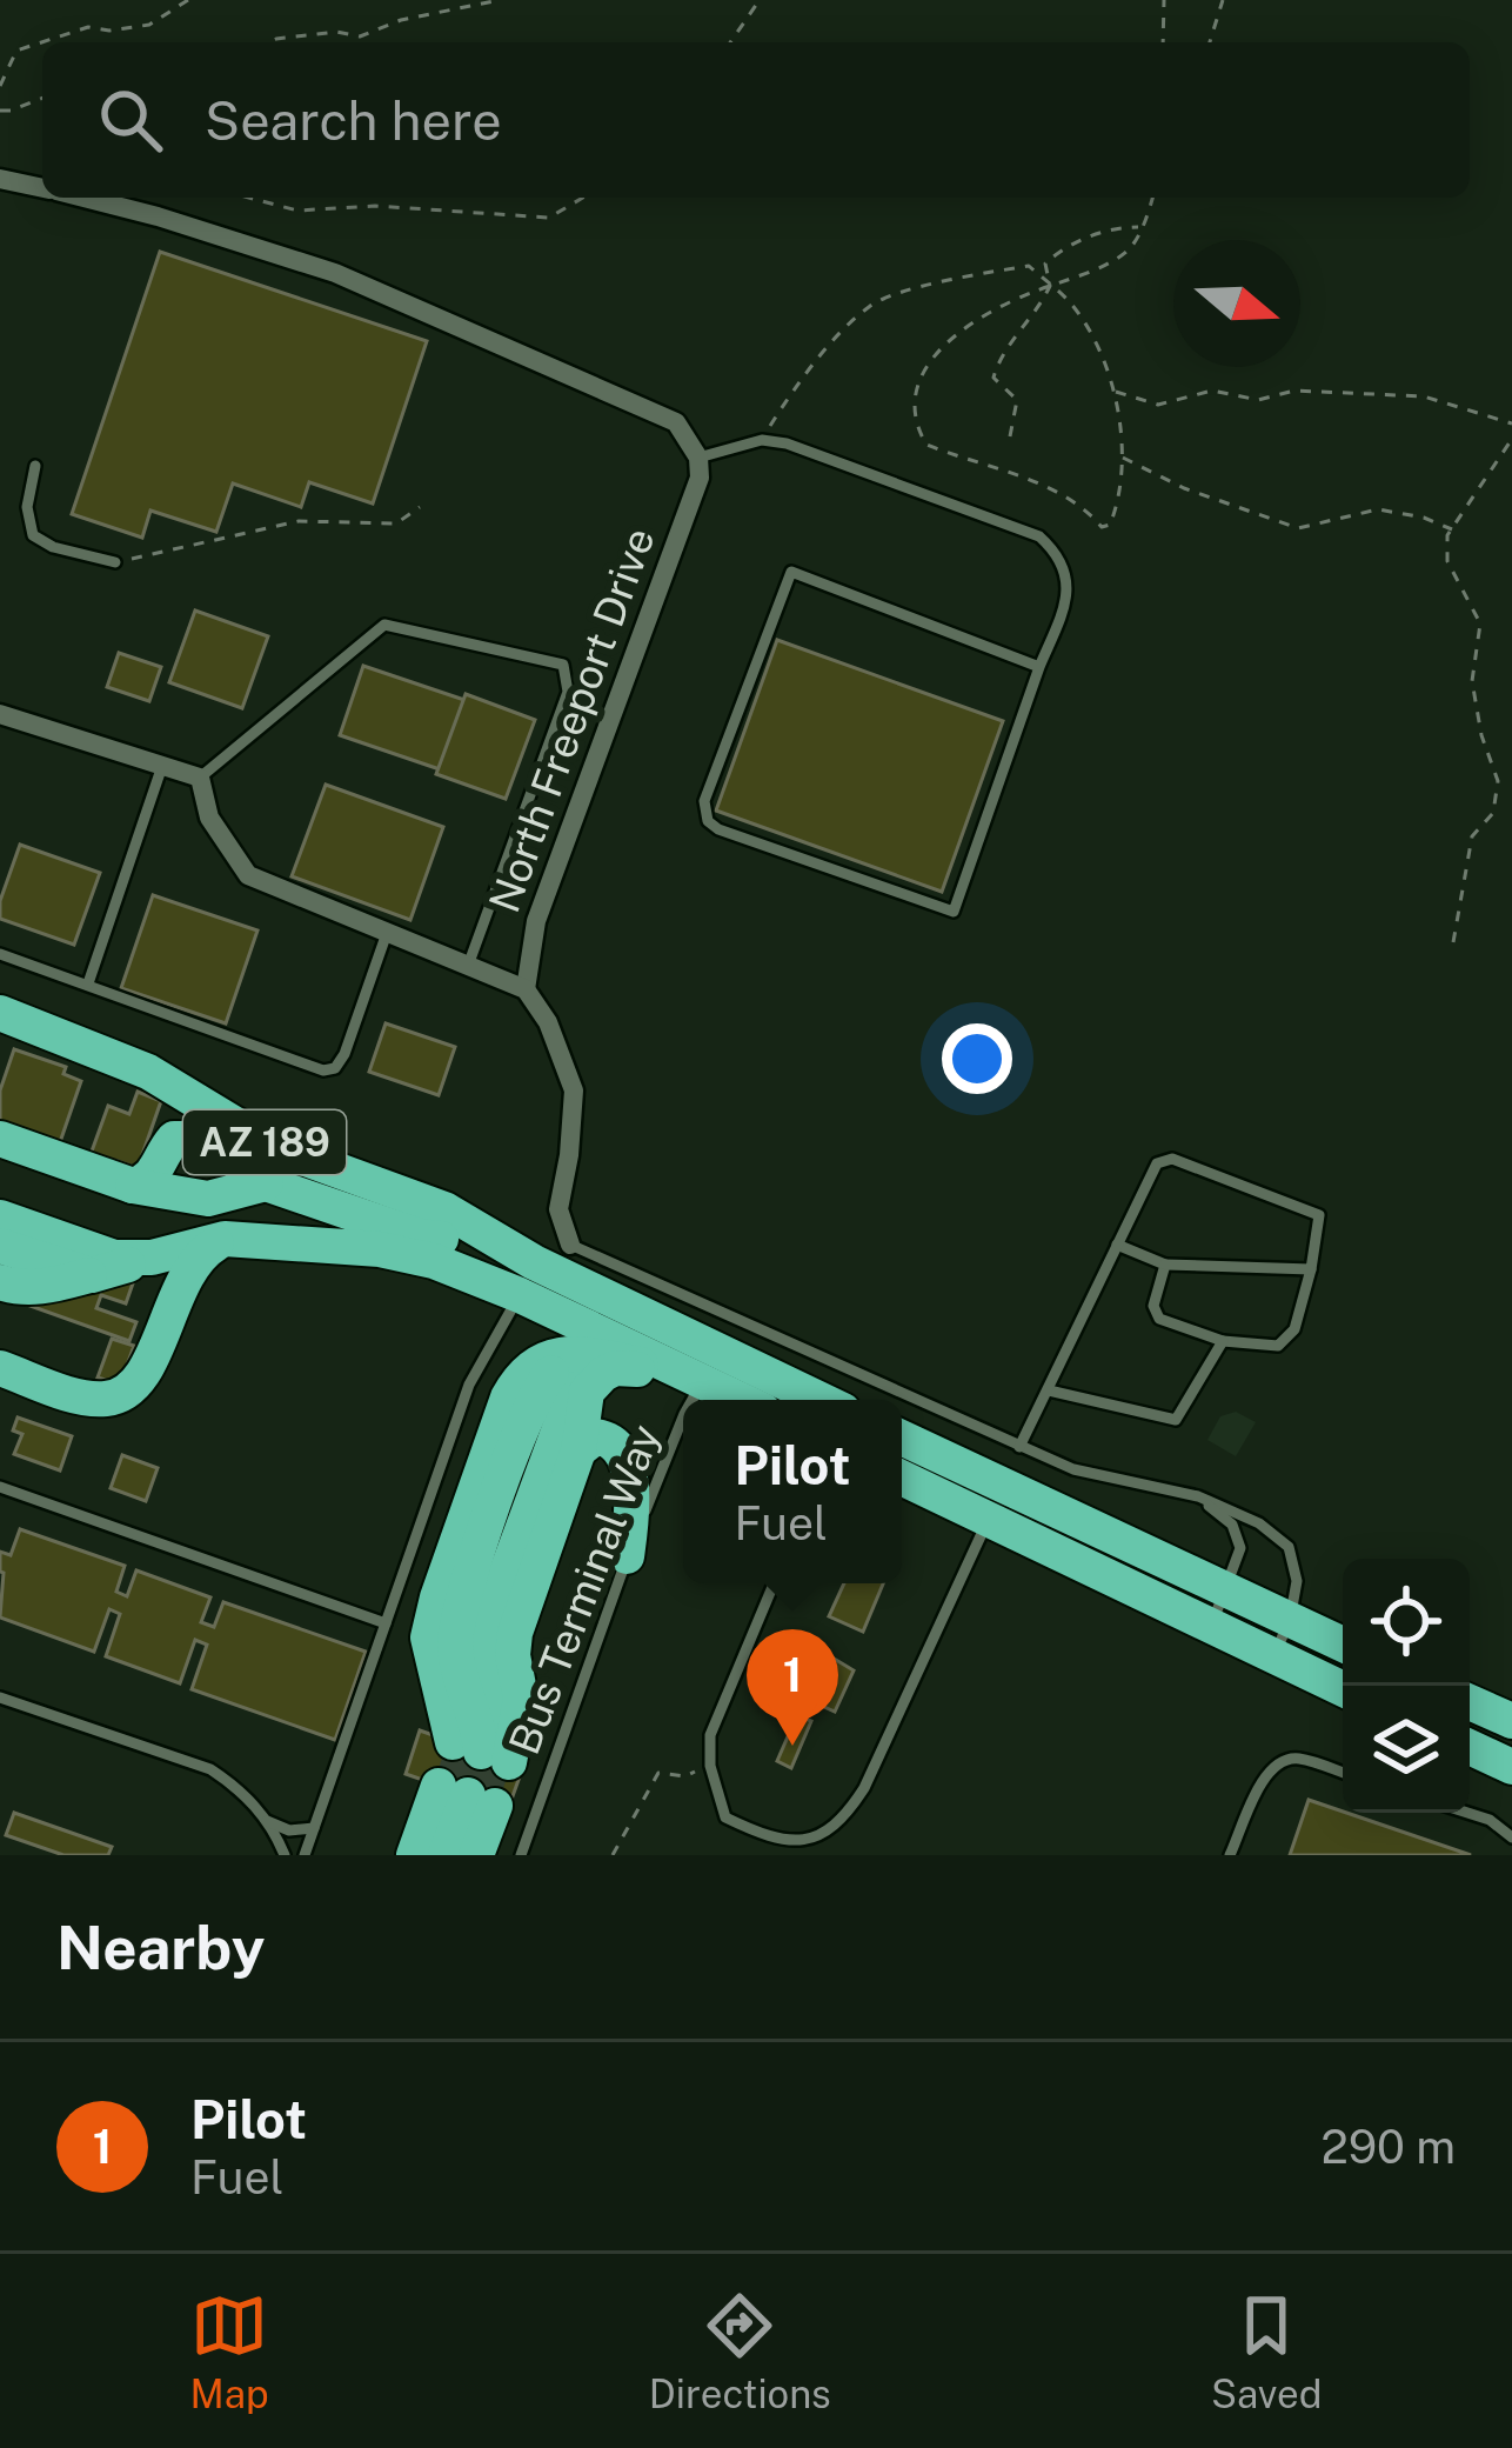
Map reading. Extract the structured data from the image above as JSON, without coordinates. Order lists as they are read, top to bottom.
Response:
{
  "streets": {
    "highway": ["AZ 189"],
    "street": ["North Freeport Drive"],
    "lane": ["Bus Terminal Way"]
  },
  "crossings": [
    ["AZ 189", "Bus Terminal Way"]
  ],
  "north": "right",
  "page": {
    "search": "Search here",
    "popup": ["Pilot", "Fuel"],
    "pins": "1",
    "heading": "Nearby",
    "list": [
      {
        "mark": "1",
        "name": "Pilot",
        "note": "Fuel",
        "value": "290 m"
      }
    ],
    "nav": ["Map", "Directions", "Saved"]
  }
}
